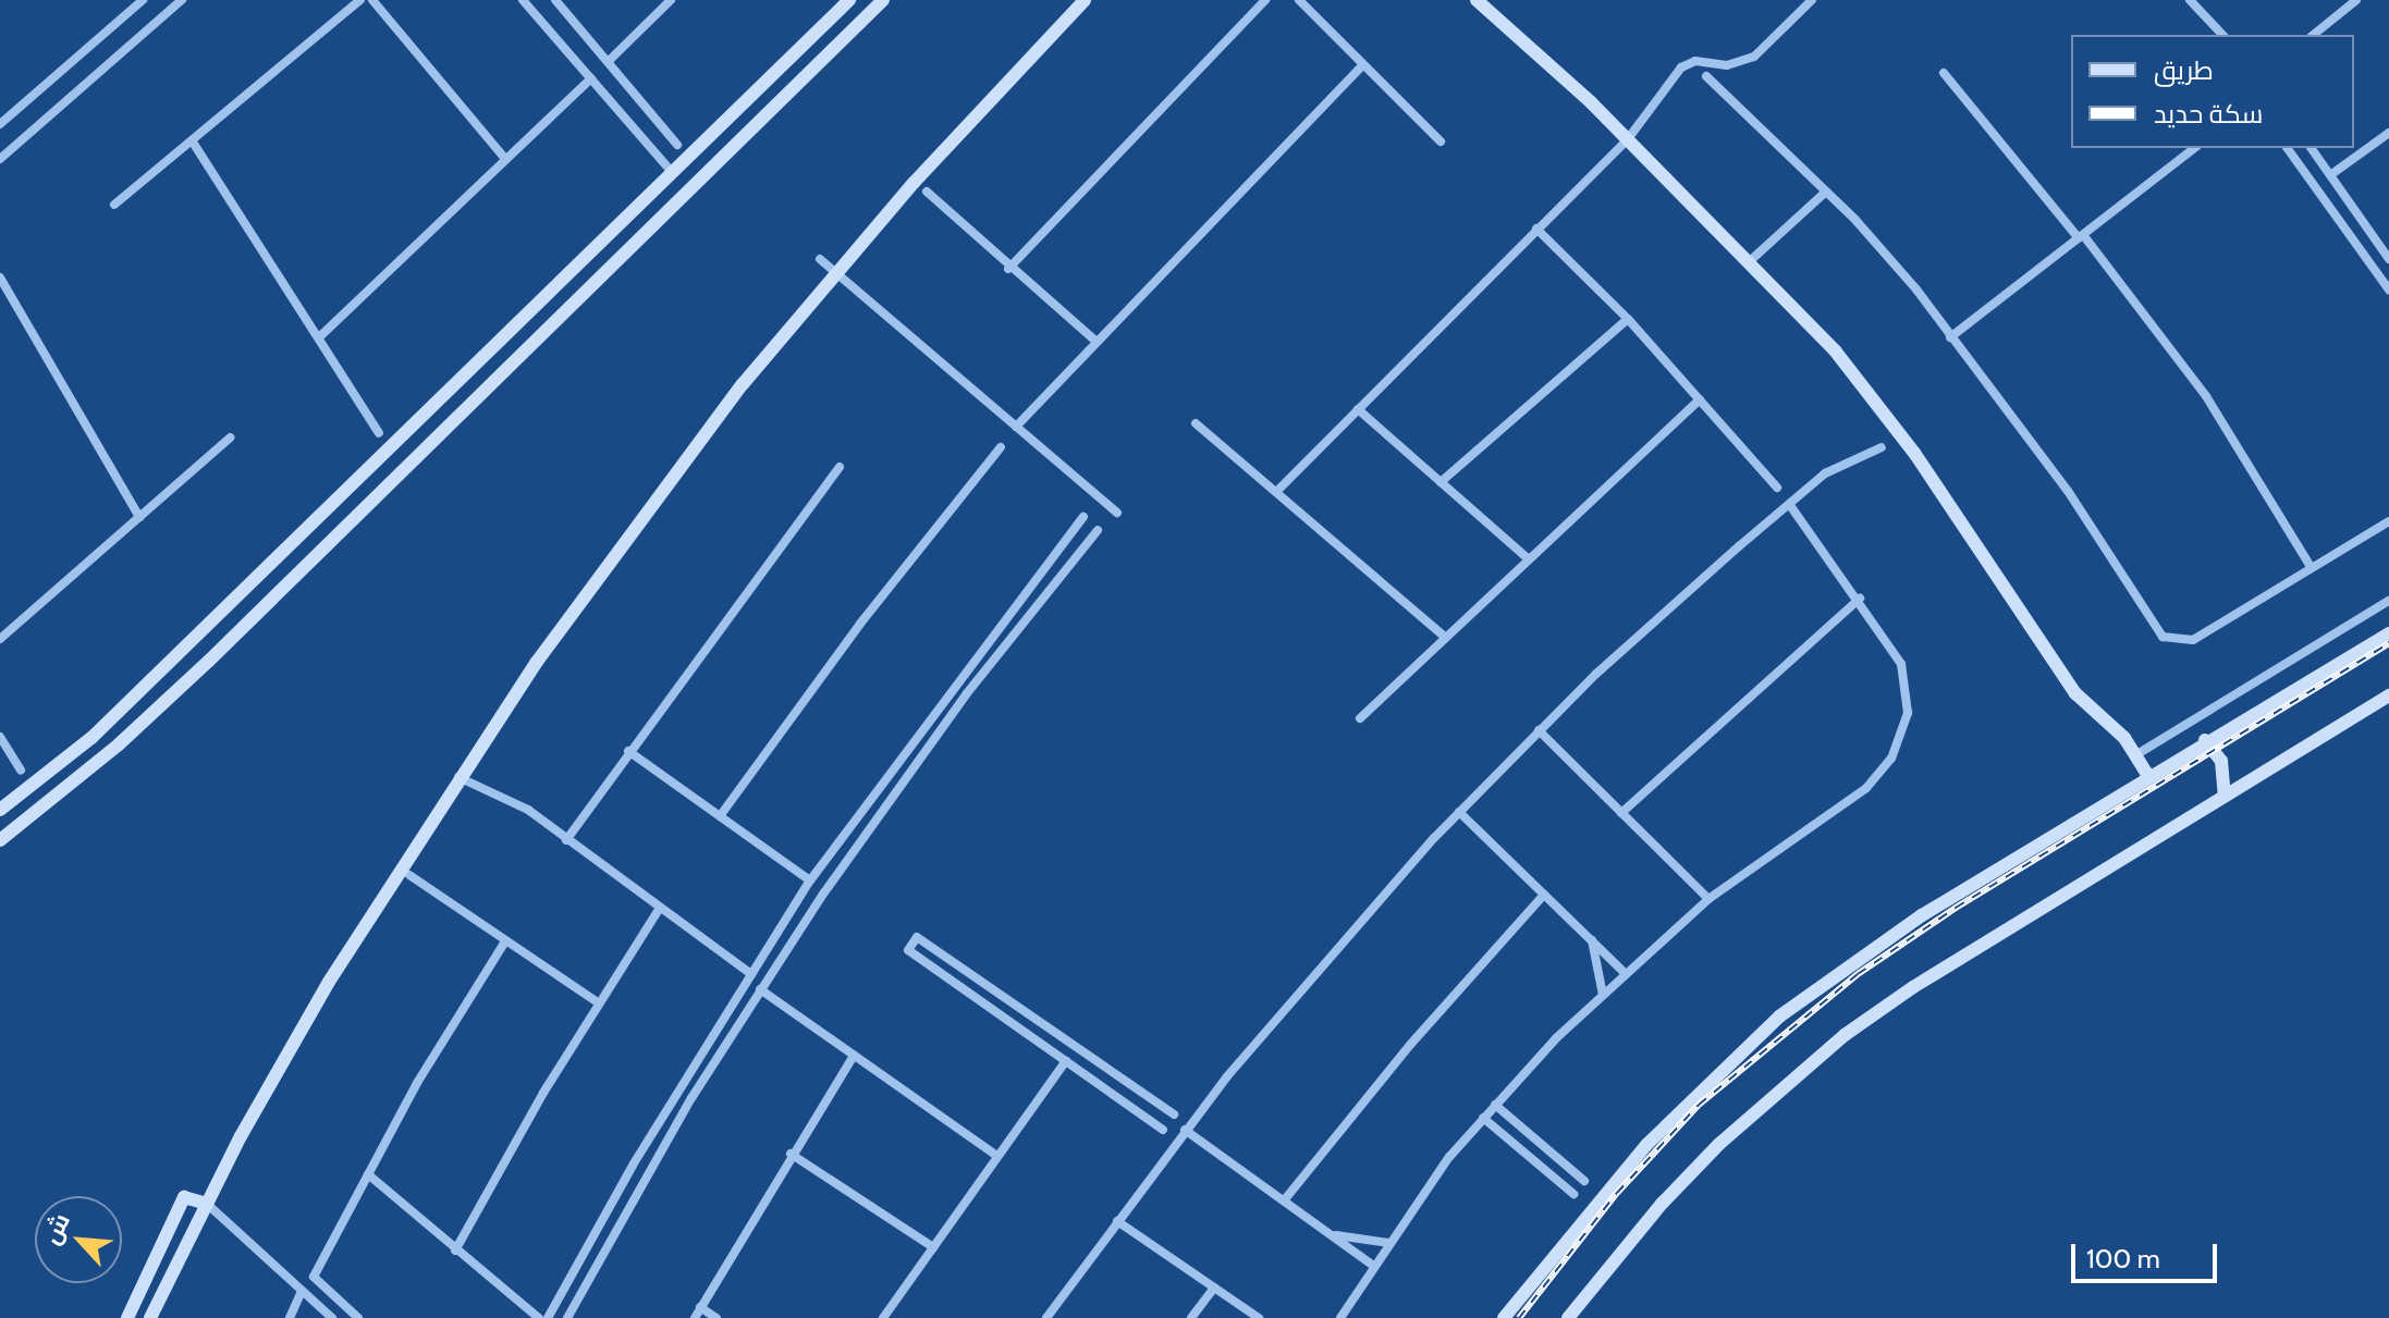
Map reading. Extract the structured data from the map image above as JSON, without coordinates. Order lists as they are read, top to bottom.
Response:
{
  "legend": ["طريق", "سكة حديد"],
  "scale_bar": "100 m",
  "north": "top left"
}
